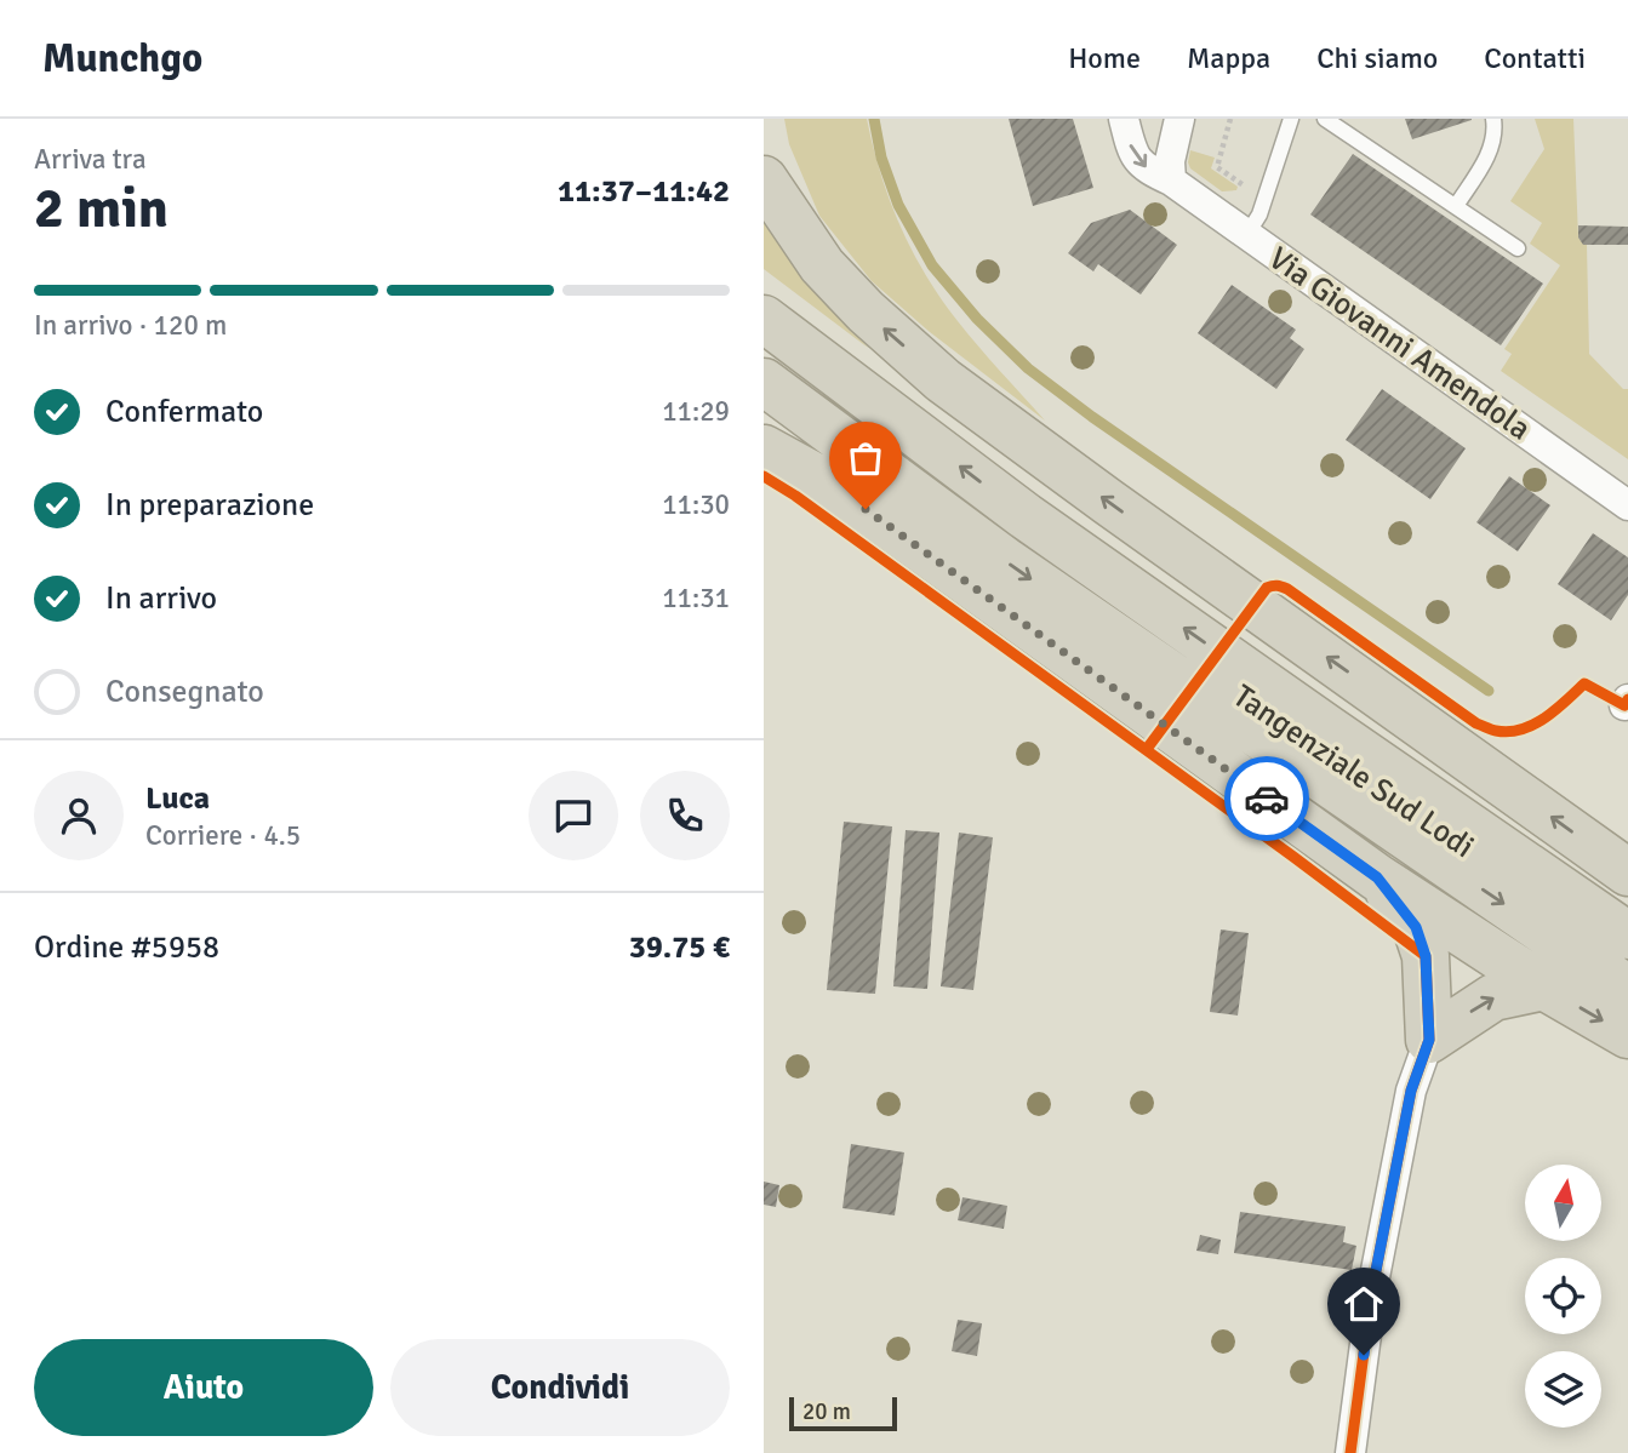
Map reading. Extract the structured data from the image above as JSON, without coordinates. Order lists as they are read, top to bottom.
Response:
{
  "streets": {
    "highway": ["Tangenziale Sud Lodi"],
    "street": ["Via Giovanni Amendola"]
  },
  "scale_bar": "20 m",
  "north": "top",
  "page": {
    "header": "Munchgo",
    "nav": [
      "Home",
      "Mappa",
      "Chi siamo",
      "Contatti"
    ],
    "heading": ["2 min", "Arriva tra", "11:37–11:42"],
    "panel": [
      "Luca",
      "Corriere · 4.5",
      "Ordine #5958",
      "39.75 €"
    ],
    "bar": "In arrivo · 120 m",
    "list": [
      ["Confermato", "11:29"],
      ["In preparazione", "11:30"],
      ["In arrivo", "11:31"],
      "Consegnato"
    ],
    "buttons": ["Aiuto", "Condividi"],
    "scale": "20 m"
  }
}
